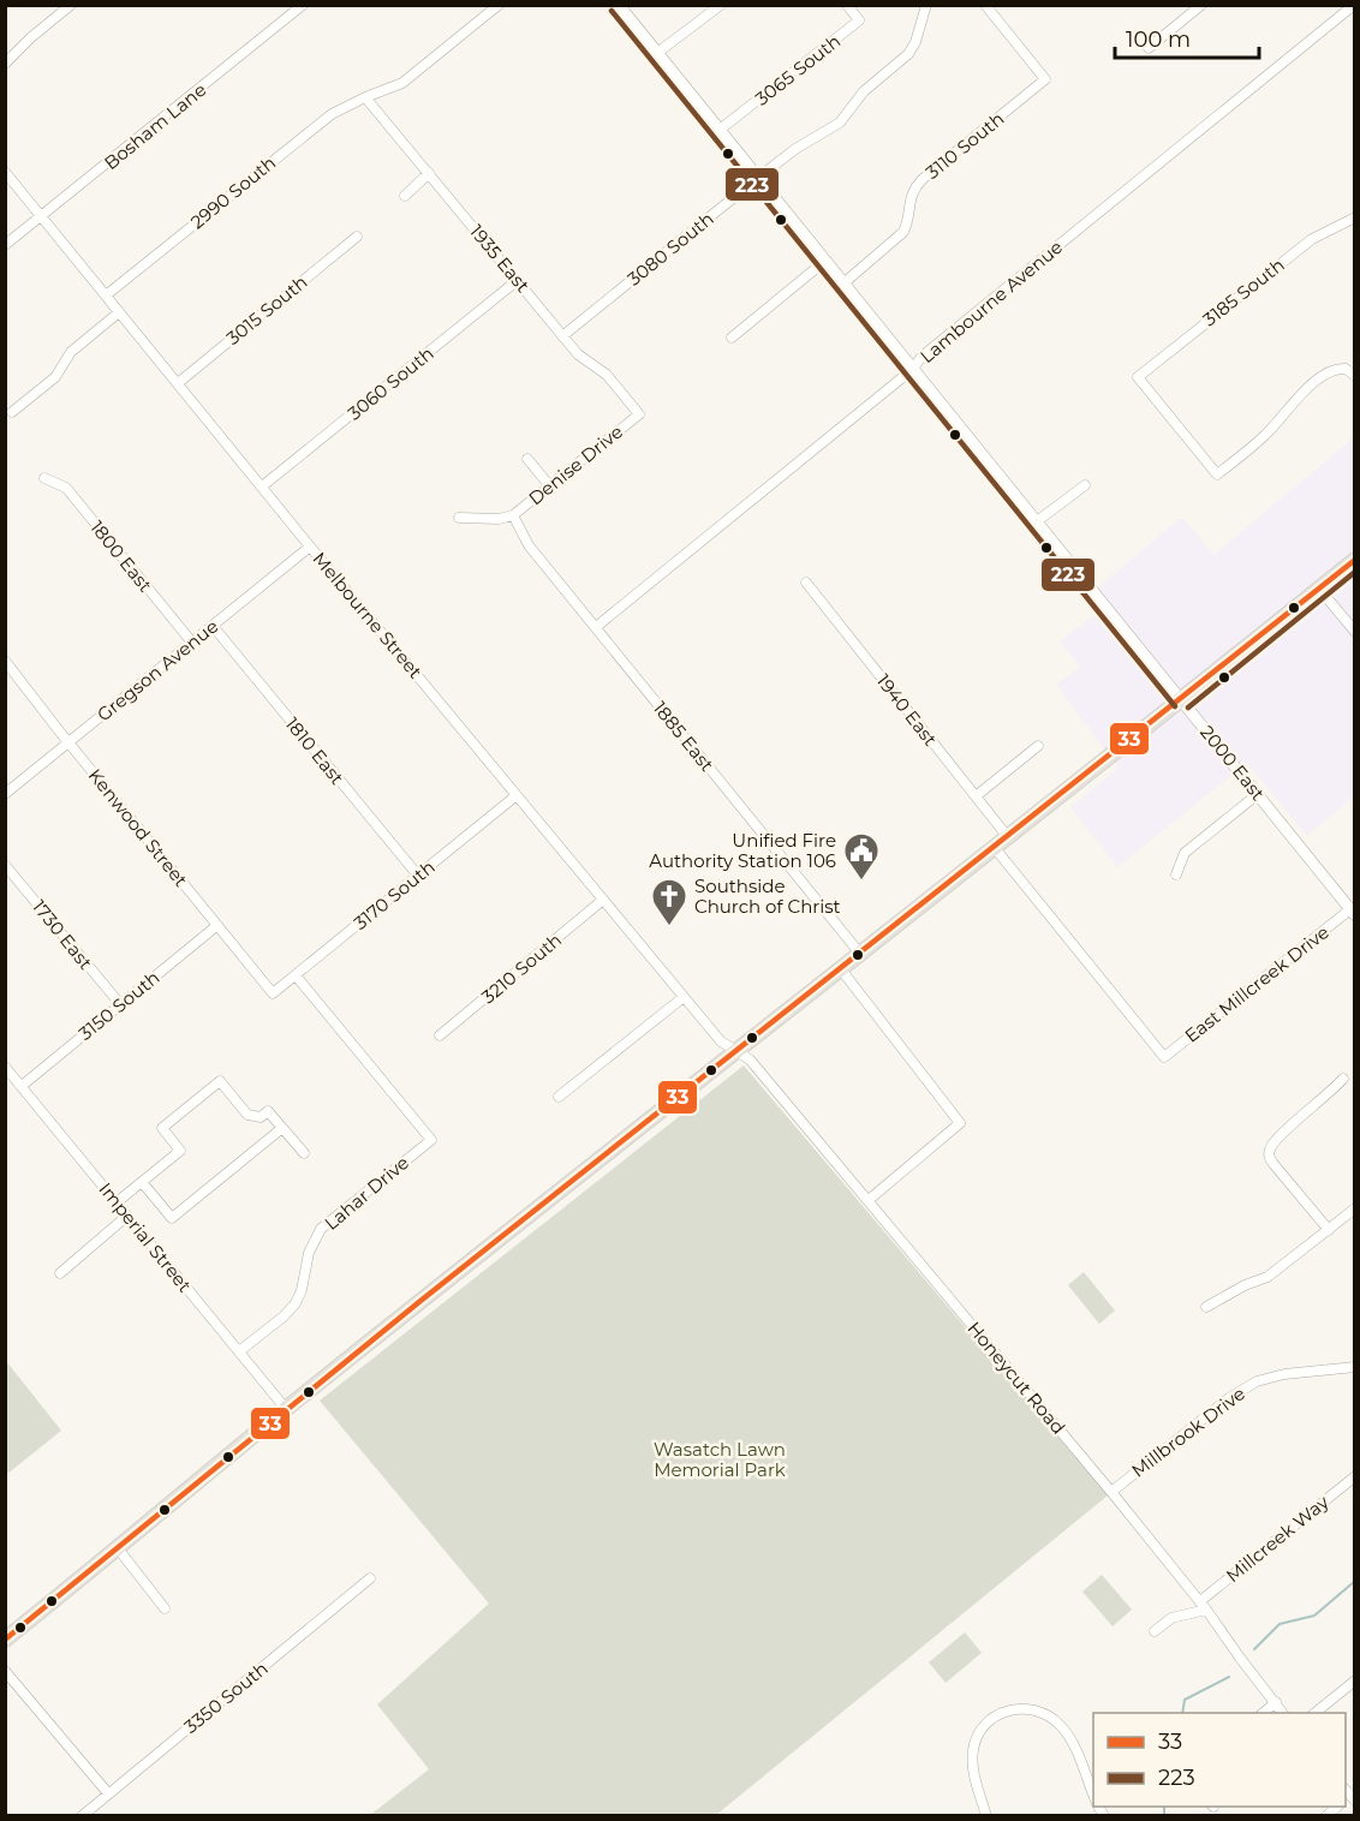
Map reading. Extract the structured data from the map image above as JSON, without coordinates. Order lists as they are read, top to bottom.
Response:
{
  "streets": {
    "street": [
      "3065 South",
      "Bosham Lane",
      "3110 South",
      "2990 South",
      "3080 South",
      "1935 East",
      "3185 South",
      "Lambourne Avenue",
      "3015 South",
      "3060 South",
      "Denise Drive",
      "1800 East",
      "Melbourne Street",
      "Gregson Avenue",
      "1940 East",
      "1885 East",
      "1810 East",
      "2000 East",
      "Kenwood Street",
      "3170 South",
      "1730 East",
      "3210 South",
      "East Millcreek Drive",
      "3150 South",
      "Lahar Drive",
      "Imperial Street",
      "Honeycut Road",
      "Millbrook Drive",
      "Millcreek Way",
      "3350 South"
    ]
  },
  "crossings": [
    ["3065 South", "2000 East"],
    ["Bosham Lane", "Melbourne Street"],
    ["3110 South", "2000 East"],
    ["2990 South", "1935 East"],
    ["2990 South", "Melbourne Street"],
    ["3080 South", "1935 East"],
    ["3080 South", "2000 East"],
    ["1935 East", "3060 South"],
    ["1935 East", "Denise Drive"],
    ["Lambourne Avenue", "1885 East"],
    ["Lambourne Avenue", "2000 East"],
    ["3015 South", "Melbourne Street"],
    ["3060 South", "Melbourne Street"],
    ["Denise Drive", "1885 East"],
    ["1800 East", "Gregson Avenue"],
    ["Melbourne Street", "Gregson Avenue"],
    ["Melbourne Street", "3170 South"],
    ["Melbourne Street", "3210 South"],
    ["Melbourne Street", "Honeycut Road"],
    ["Gregson Avenue", "1810 East"],
    ["Gregson Avenue", "Kenwood Street"],
    ["1810 East", "3170 South"],
    ["2000 East", "East Millcreek Drive"],
    ["Kenwood Street", "3170 South"],
    ["Kenwood Street", "3150 South"],
    ["3170 South", "Lahar Drive"],
    ["1730 East", "3150 South"],
    ["3150 South", "Imperial Street"],
    ["Lahar Drive", "Imperial Street"],
    ["Honeycut Road", "Millbrook Drive"],
    ["Honeycut Road", "Millcreek Way"]
  ],
  "parks": ["Wasatch Lawn Memorial Park"],
  "places": {
    "public building": ["Unified Fire Authority Station 106"],
    "church": ["Southside Church of Christ"]
  },
  "lines": ["transit line 223", "transit line 33"],
  "legend": ["33", "223"],
  "scale_bar": "100 m"
}
